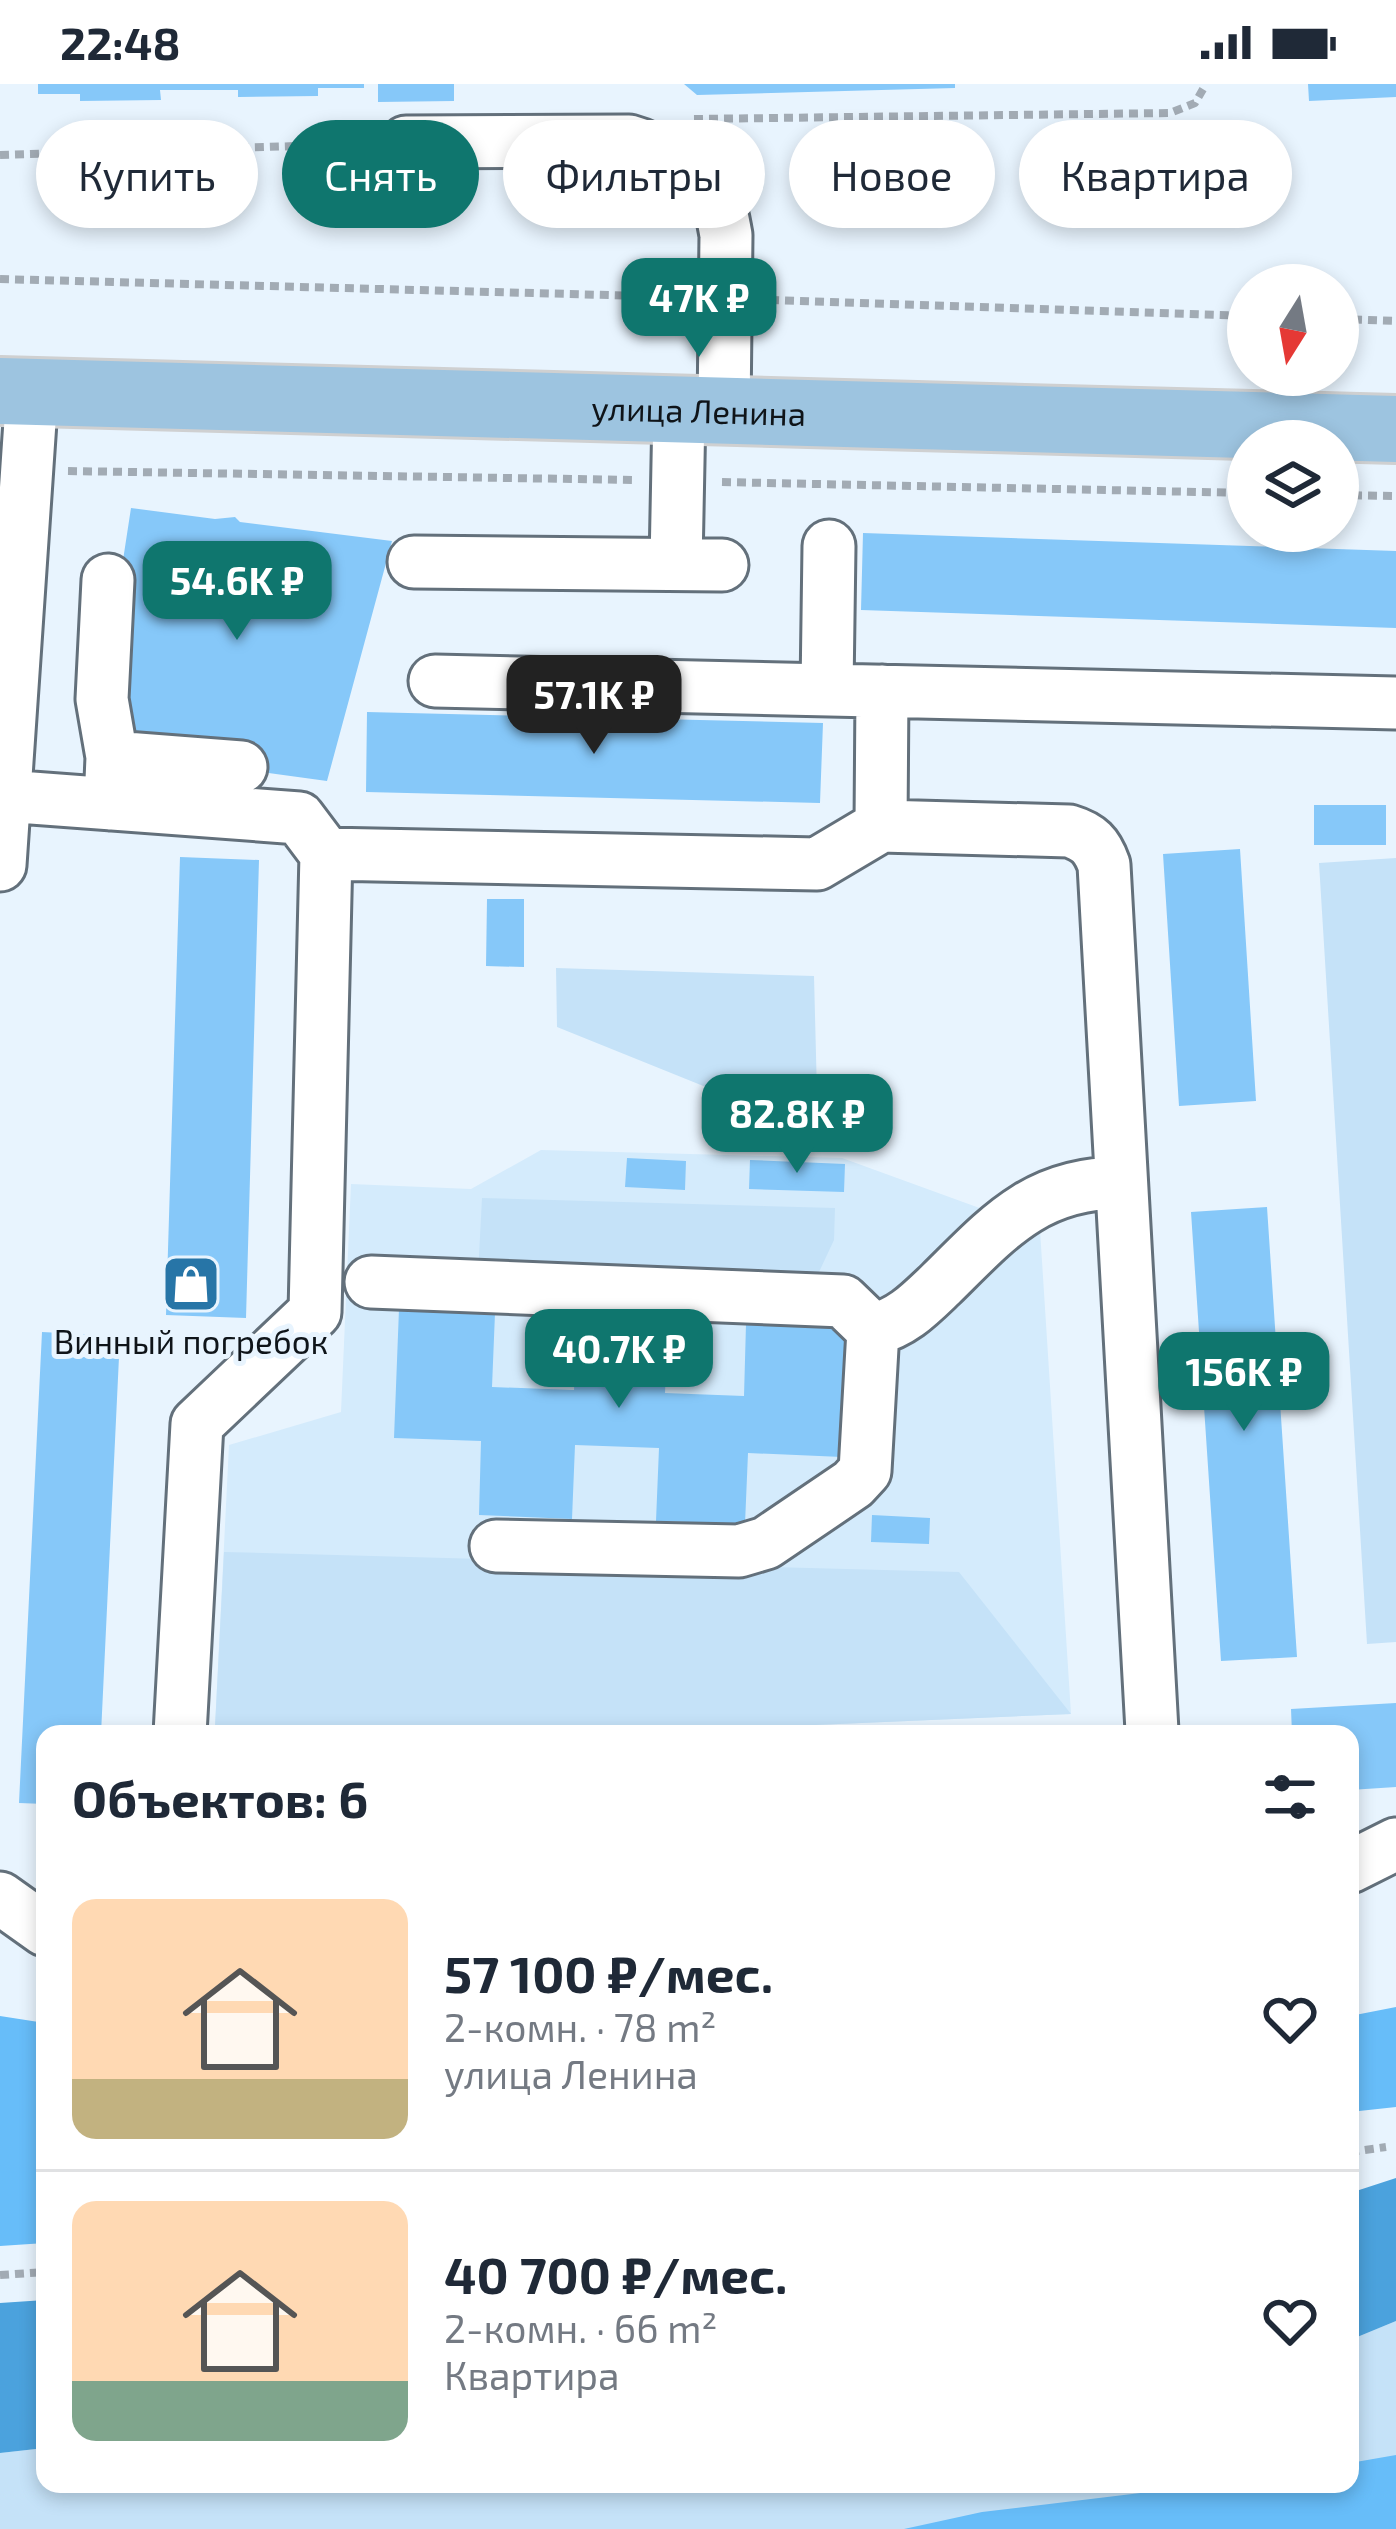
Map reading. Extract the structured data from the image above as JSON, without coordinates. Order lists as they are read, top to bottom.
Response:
{
  "streets": {
    "main road": ["улица Ленина"]
  },
  "places": {
    "shop": ["Винный погребок"]
  },
  "north": "bottom",
  "page": {
    "status": "22:48",
    "chip": [
      "Купить",
      "Снять",
      "Фильтры",
      "Новое",
      "Квартира"
    ],
    "price": [
      "47K ₽",
      "54.6K ₽",
      "57.1K ₽",
      "82.8K ₽",
      "40.7K ₽",
      "156K ₽"
    ],
    "heading": "Объектов: 6",
    "list": [
      {
        "name": "57 100 ₽/мес.",
        "note": "2-комн. · 78 m² · улица Ленина"
      },
      {
        "name": "40 700 ₽/мес.",
        "note": "2-комн. · 66 m² · Квартира"
      }
    ]
  }
}
